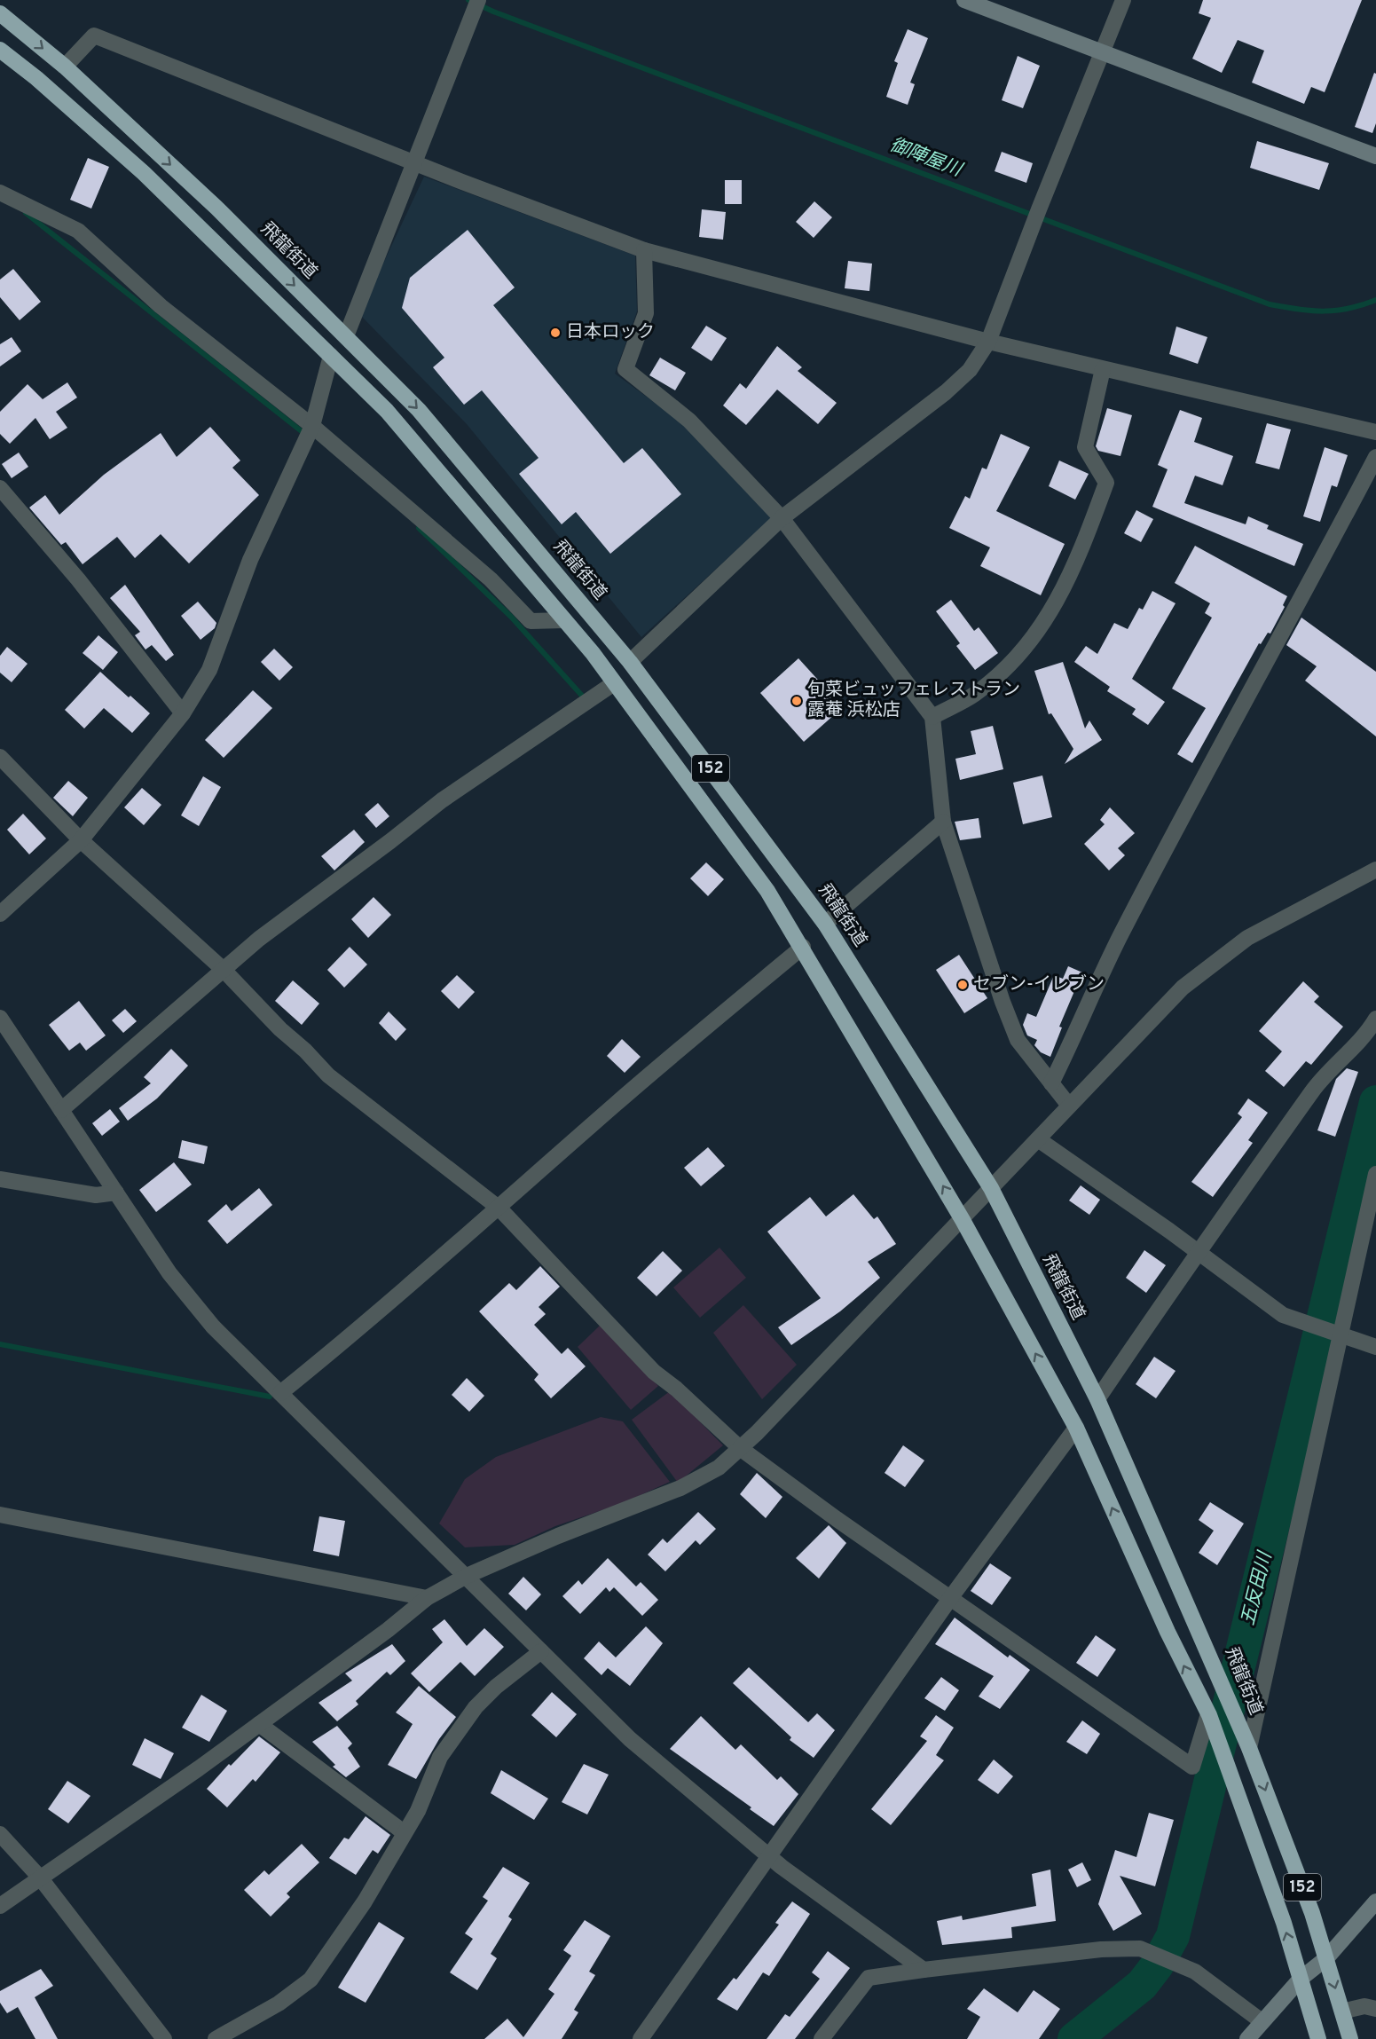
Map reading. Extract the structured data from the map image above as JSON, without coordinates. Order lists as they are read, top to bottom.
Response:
{
  "streets": {
    "highway": ["飛龍街道", "152"]
  },
  "water": ["御陣屋川", "五反田川"],
  "places": ["日本ロック", "旬菜ビュッフェレストラン 露菴 浜松店", "セブン-イレブン"]
}
